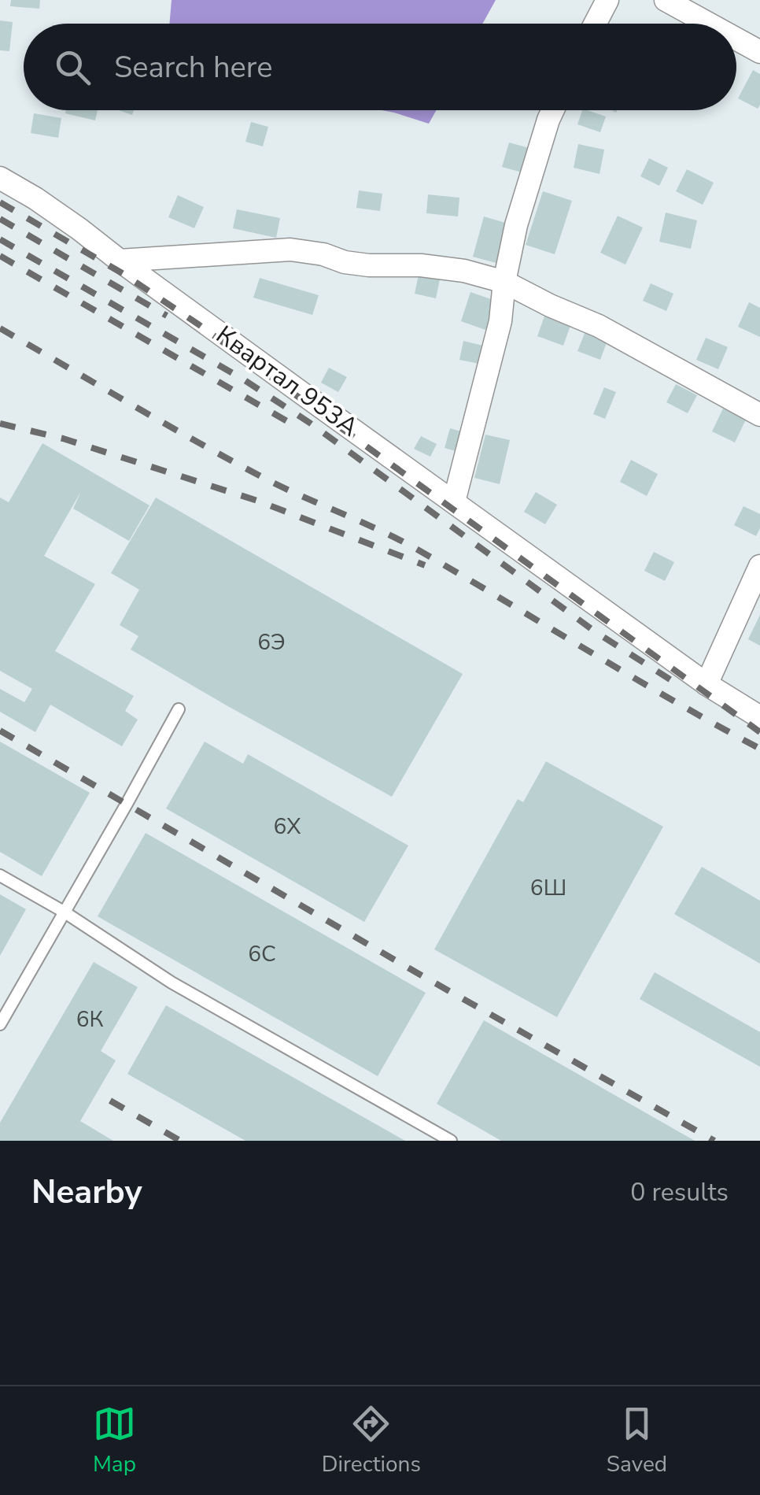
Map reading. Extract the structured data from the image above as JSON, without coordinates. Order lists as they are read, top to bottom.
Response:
{
  "streets": {
    "street": ["Квартал 953А"]
  },
  "house_numbers": [
    "6Э",
    "6Х",
    "6Ш",
    "6С",
    "6К"
  ],
  "page": {
    "search": "Search here",
    "heading": ["Nearby", "0 results"],
    "nav": ["Map", "Directions", "Saved"]
  }
}
